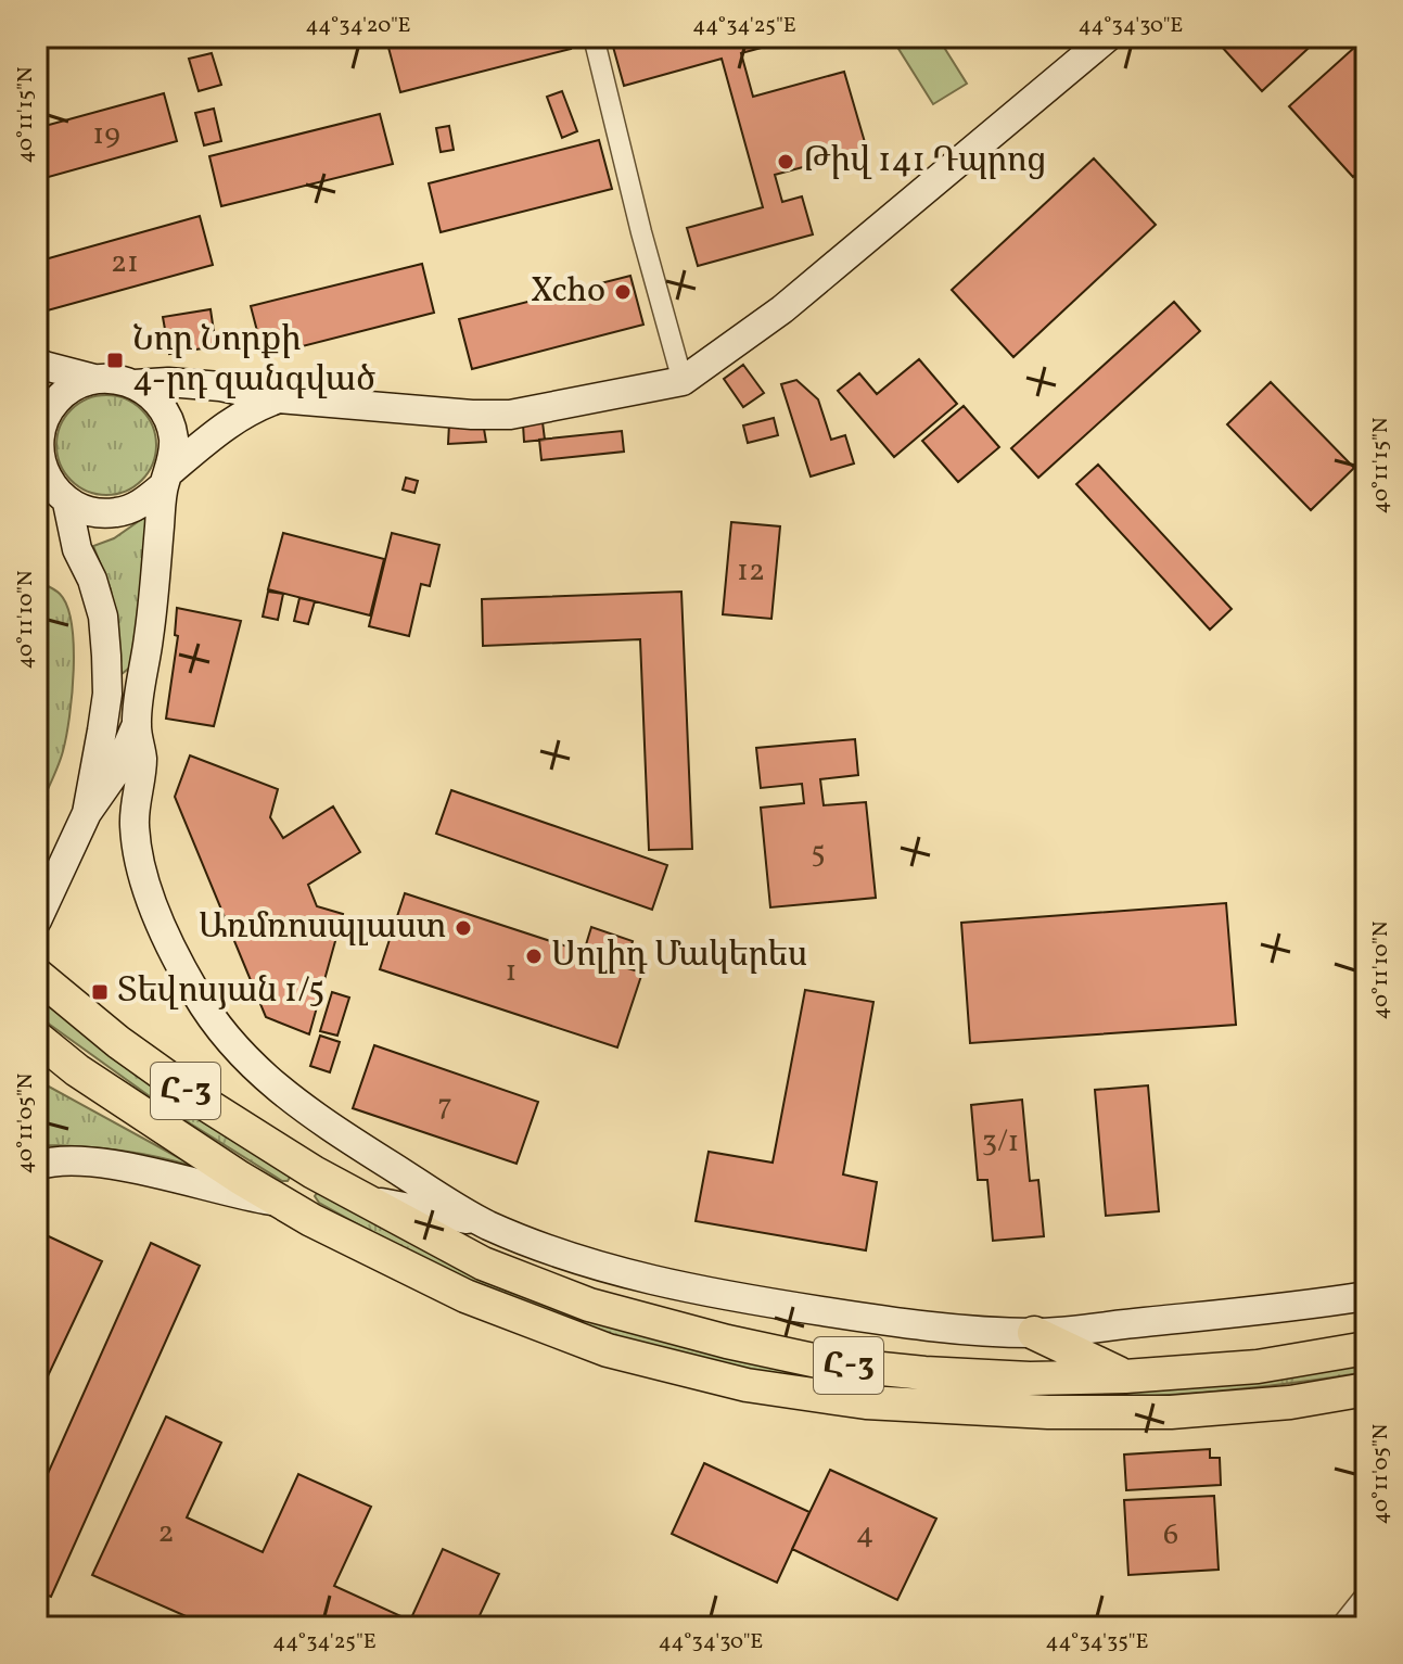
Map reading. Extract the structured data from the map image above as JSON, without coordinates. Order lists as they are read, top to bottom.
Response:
{
  "streets": {
    "main road": ["Հ-3"]
  },
  "places": {
    "other": [
      "Թիվ 141 Դպրոց",
      "Xcho",
      "Առմռոսպլաստ",
      "Սոլիդ Մակերես"
    ],
    "transit": ["Նոր Նորքի 4-րդ զանգված", "Տեվոսյան 1/5"]
  },
  "house_numbers": [
    "19",
    "21",
    "12",
    "5",
    "1",
    "7",
    "3/1",
    "2",
    "4",
    "6"
  ],
  "coordinates": [
    "44°34'20\"E",
    "44°34'25\"E",
    "44°34'30\"E",
    "40°11'15\"N",
    "40°11'10\"N",
    "40°11'05\"N",
    "44°34'35\"E"
  ]
}
